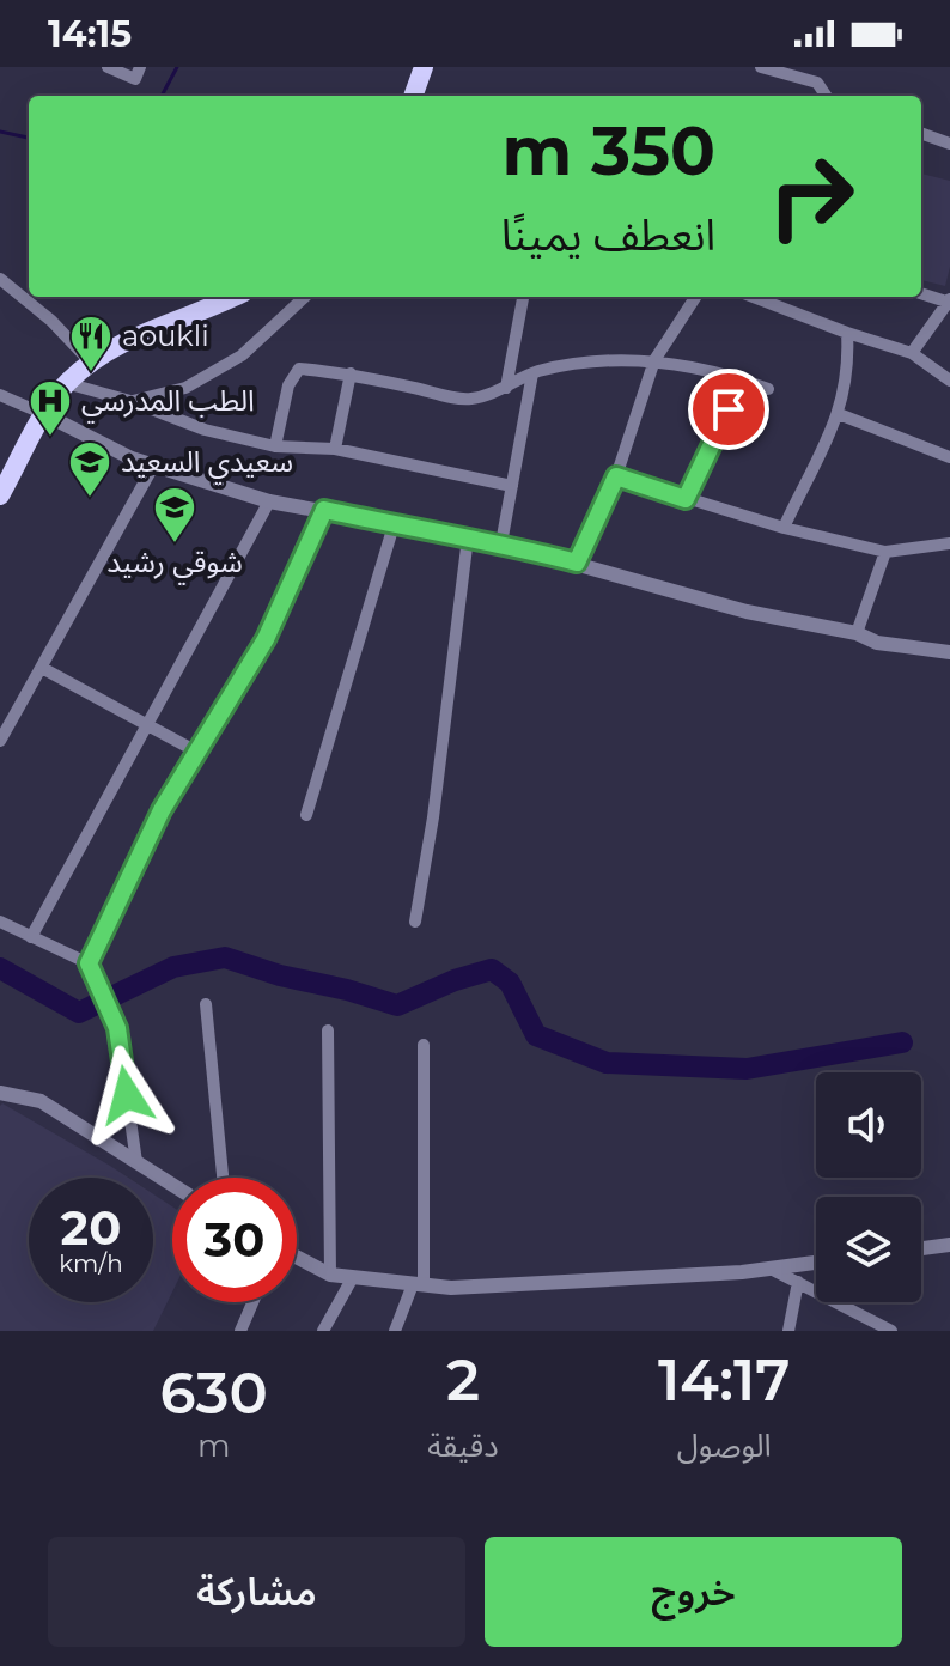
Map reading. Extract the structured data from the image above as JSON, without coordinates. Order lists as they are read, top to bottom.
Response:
{
  "places": {
    "restaurant": ["aoukli"],
    "hospital": ["الطب المدرسي"],
    "school or university": ["سعيدي السعيد", "شوقي رشيد"]
  },
  "page": {
    "status": "14:15",
    "turn": ["350 m", "انعطف يمينًا"],
    "speed": "20 km/h",
    "limit": "30",
    "eta": [
      "14:17",
      "الوصول",
      "2",
      "دقيقة",
      "630",
      "m"
    ],
    "buttons": ["خروج", "مشاركة"]
  }
}
